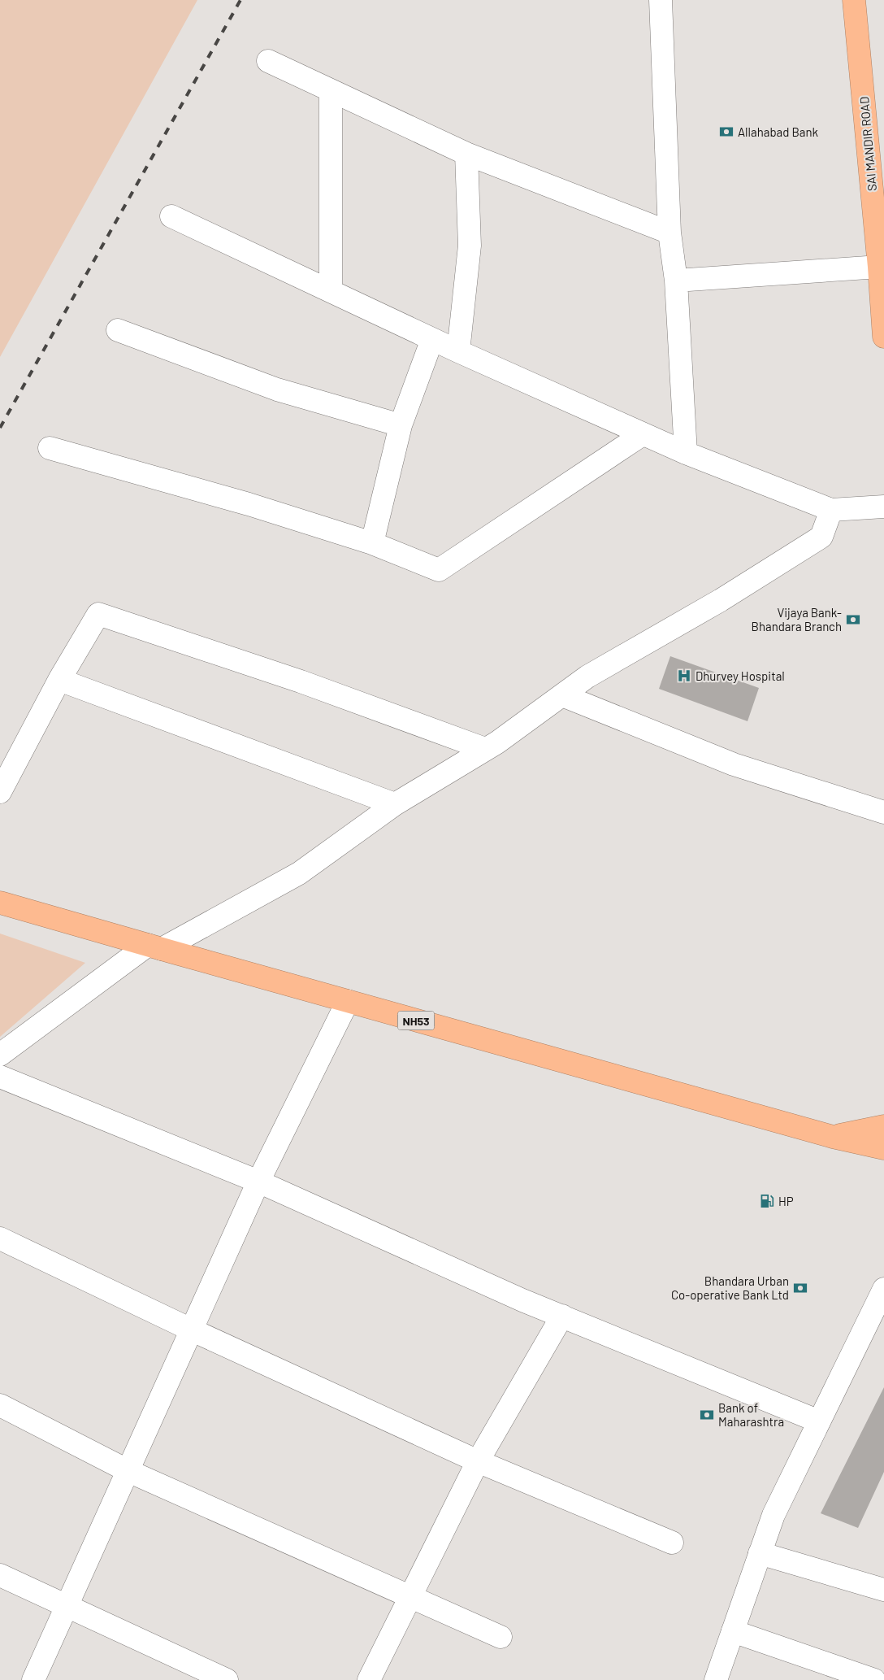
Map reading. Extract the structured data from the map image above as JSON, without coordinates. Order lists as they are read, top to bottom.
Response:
{
  "streets": {
    "highway": ["SAI MANDIR ROAD", "NH53"]
  },
  "places": {
    "bank": [
      "Allahabad Bank",
      "Vijaya Bank- Bhandara Branch",
      "Bhandara Urban Co-operative Bank Ltd",
      "Bank of Maharashtra"
    ],
    "hospital": ["Dhurvey Hospital"],
    "fuel station": ["HP"]
  }
}
